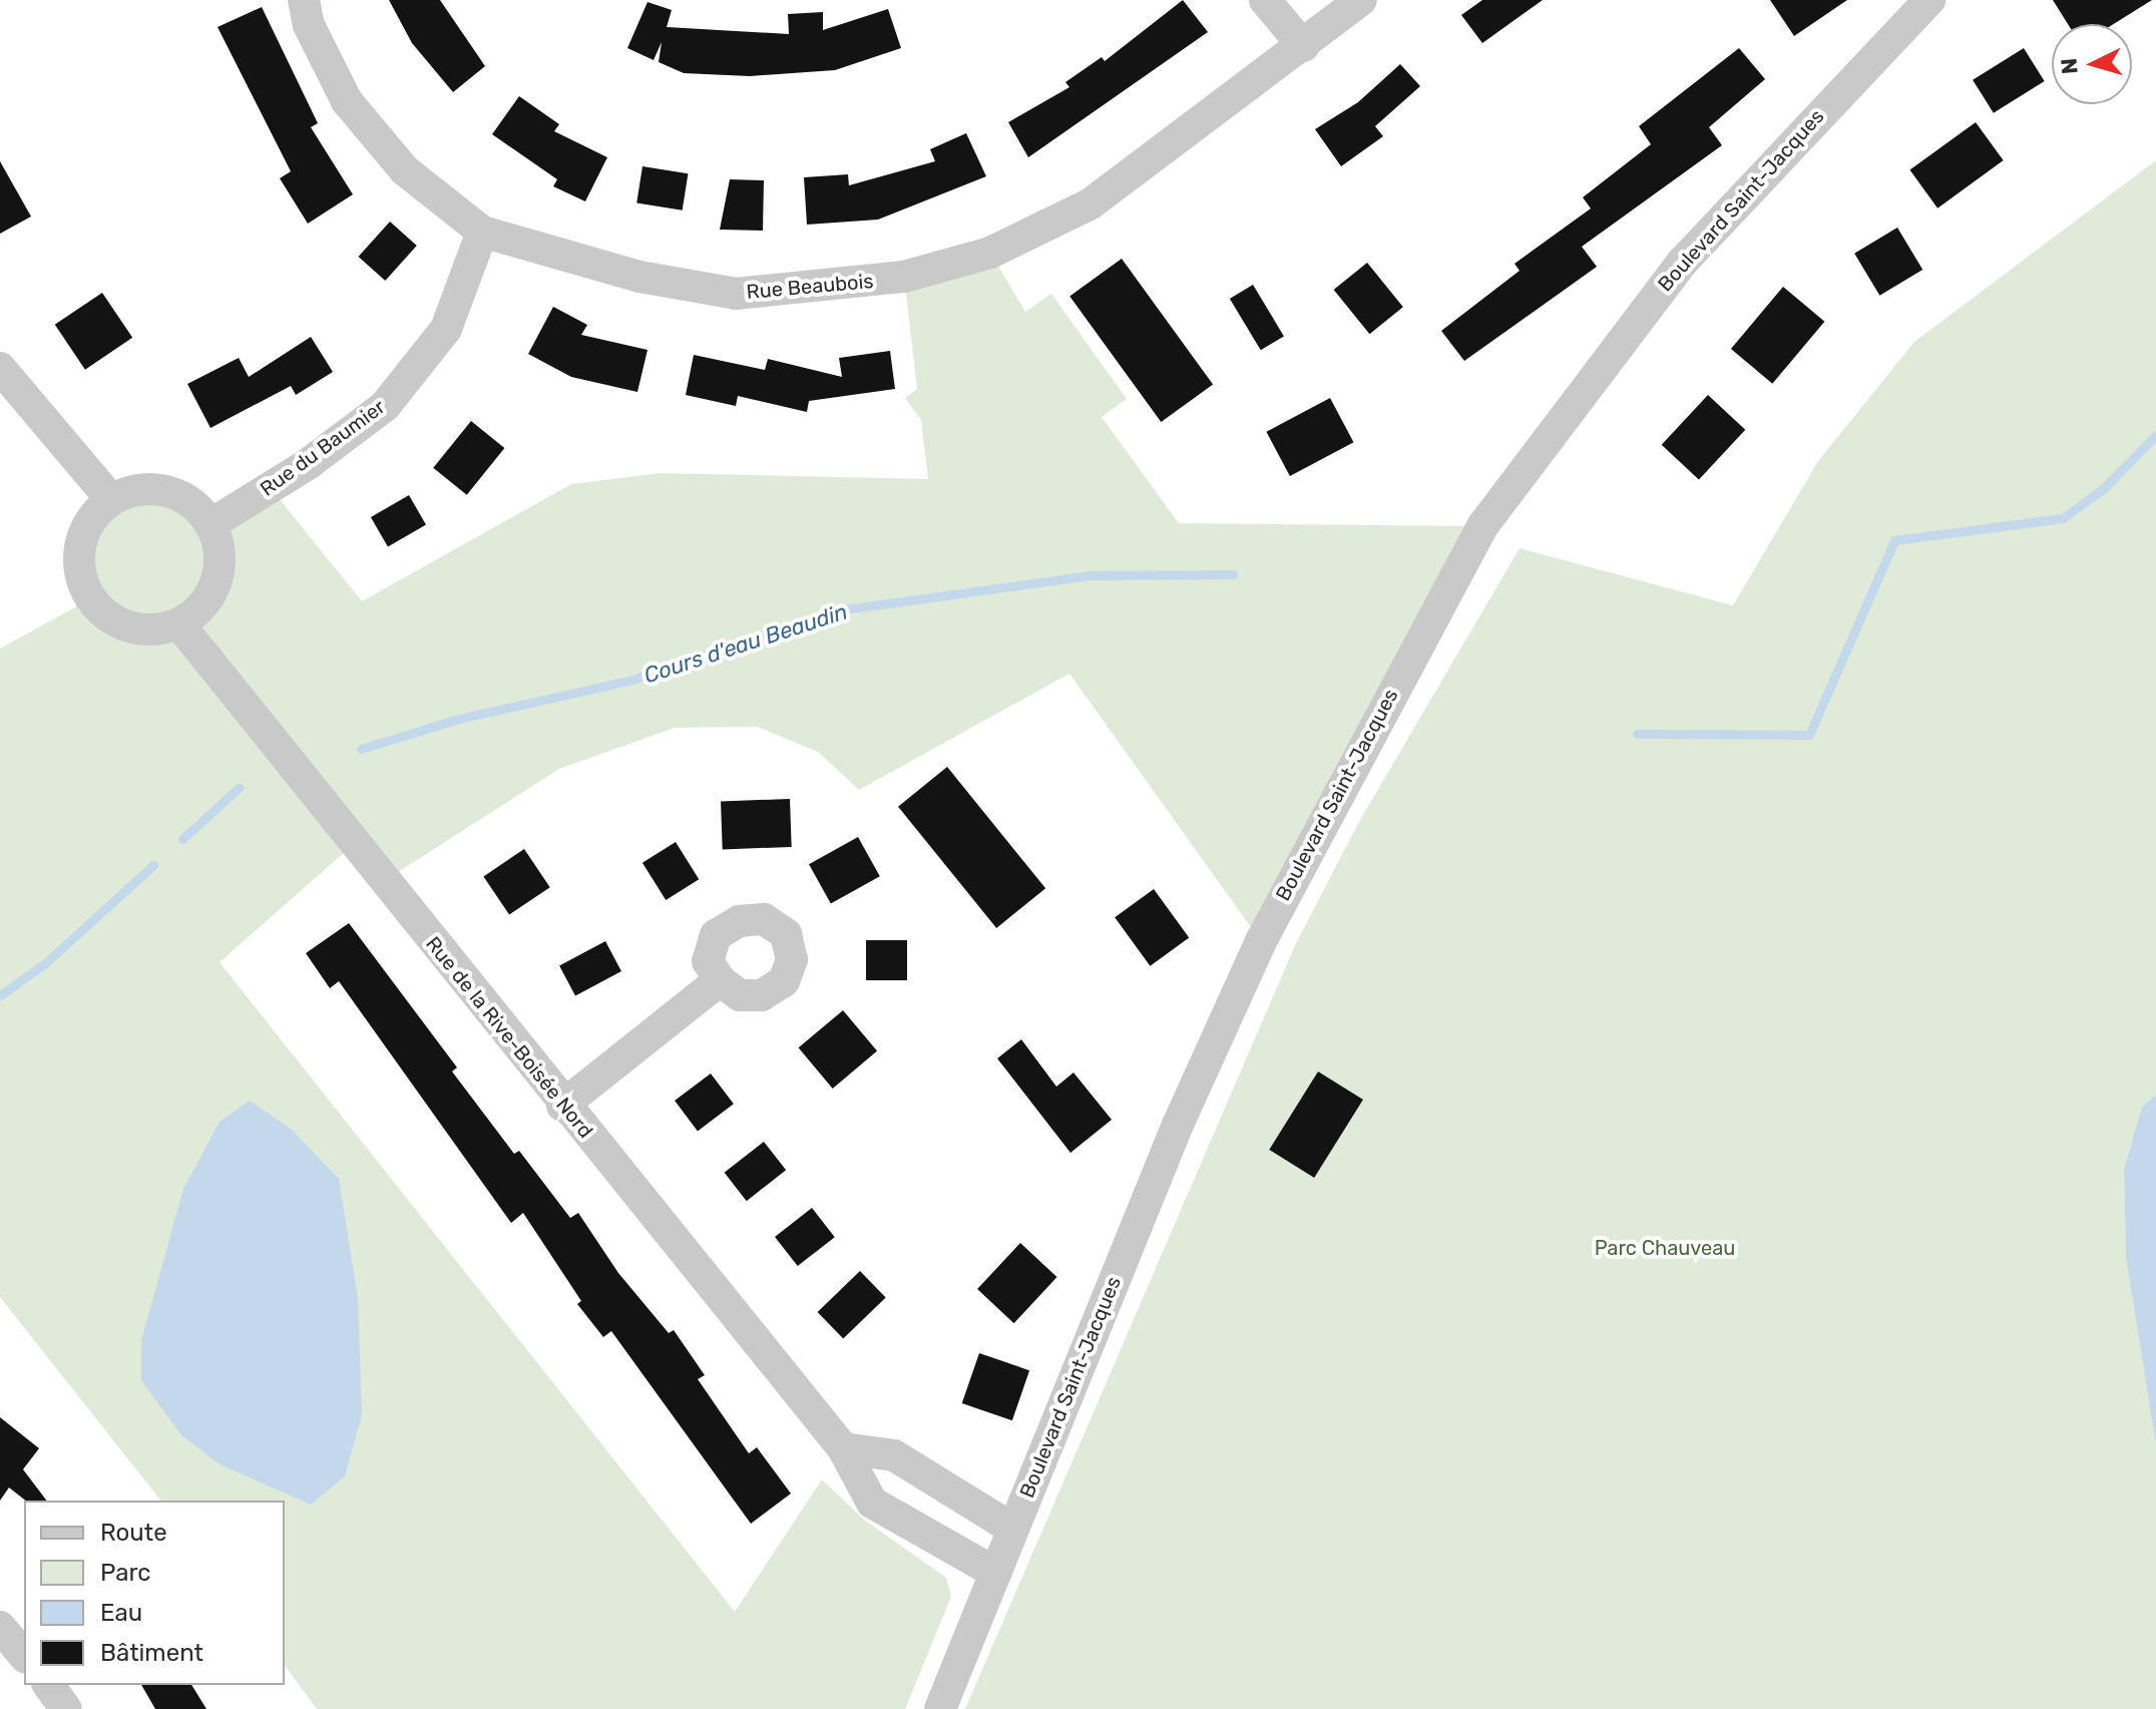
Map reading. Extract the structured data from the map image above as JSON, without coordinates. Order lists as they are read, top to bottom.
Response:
{
  "streets": {
    "street": [
      "Boulevard Saint-Jacques",
      "Rue Beaubois",
      "Rue du Baumier",
      "Rue de la Rive-Boisée Nord"
    ]
  },
  "crossings": [
    ["Boulevard Saint-Jacques", "Rue de la Rive-Boisée Nord"],
    ["Rue Beaubois", "Rue du Baumier"],
    ["Rue du Baumier", "Rue de la Rive-Boisée Nord"]
  ],
  "water": ["Cours d'eau Beaudin"],
  "parks": ["Parc Chauveau"],
  "legend": [
    "Route",
    "Parc",
    "Eau",
    "Bâtiment"
  ],
  "north": "left"
}
